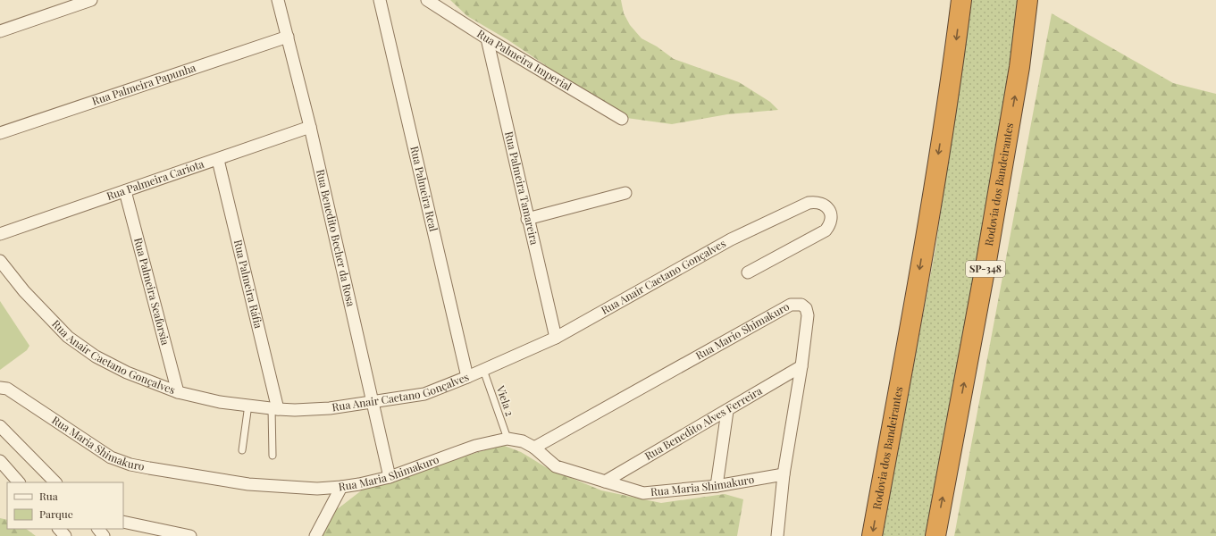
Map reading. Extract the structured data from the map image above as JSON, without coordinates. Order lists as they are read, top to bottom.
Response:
{
  "streets": {
    "highway": ["Rodovia dos Bandeirantes", "SP-348"],
    "street": [
      "Rua Palmeira Imperial",
      "Rua Palmeira Papunha",
      "Rua Palmeira Cariota",
      "Rua Palmeira Real",
      "Rua Palmeira Tamareira",
      "Rua Benedito Becher da Rosa",
      "Rua Anair Caetano Gonçalves",
      "Rua Palmeira Ráfia",
      "Rua Palmeira Seaforsia",
      "Rua Mario Shimakuro",
      "Rua Benedito Alves Ferreira",
      "Rua Maria Shimakuro"
    ],
    "lane": ["Viela 2"]
  },
  "crossings": [
    ["Rua Palmeira Imperial", "Rua Palmeira Tamareira"],
    ["Rua Palmeira Papunha", "Rua Benedito Becher da Rosa"],
    ["Rua Palmeira Cariota", "Rua Benedito Becher da Rosa"],
    ["Rua Palmeira Cariota", "Rua Palmeira Ráfia"],
    ["Rua Palmeira Cariota", "Rua Palmeira Seaforsia"],
    ["Rua Palmeira Real", "Rua Anair Caetano Gonçalves"],
    ["Rua Palmeira Tamareira", "Rua Anair Caetano Gonçalves"],
    ["Rua Benedito Becher da Rosa", "Rua Anair Caetano Gonçalves"],
    ["Rua Benedito Becher da Rosa", "Rua Maria Shimakuro"],
    ["Rua Anair Caetano Gonçalves", "Rua Palmeira Ráfia"],
    ["Rua Anair Caetano Gonçalves", "Rua Palmeira Seaforsia"],
    ["Rua Anair Caetano Gonçalves", "Viela 2"],
    ["Rua Mario Shimakuro", "Rua Benedito Alves Ferreira"],
    ["Rua Mario Shimakuro", "Rua Maria Shimakuro"],
    ["Viela 2", "Rua Maria Shimakuro"],
    ["Rua Benedito Alves Ferreira", "Rua Maria Shimakuro"]
  ],
  "legend": ["Rua", "Parque"]
}
